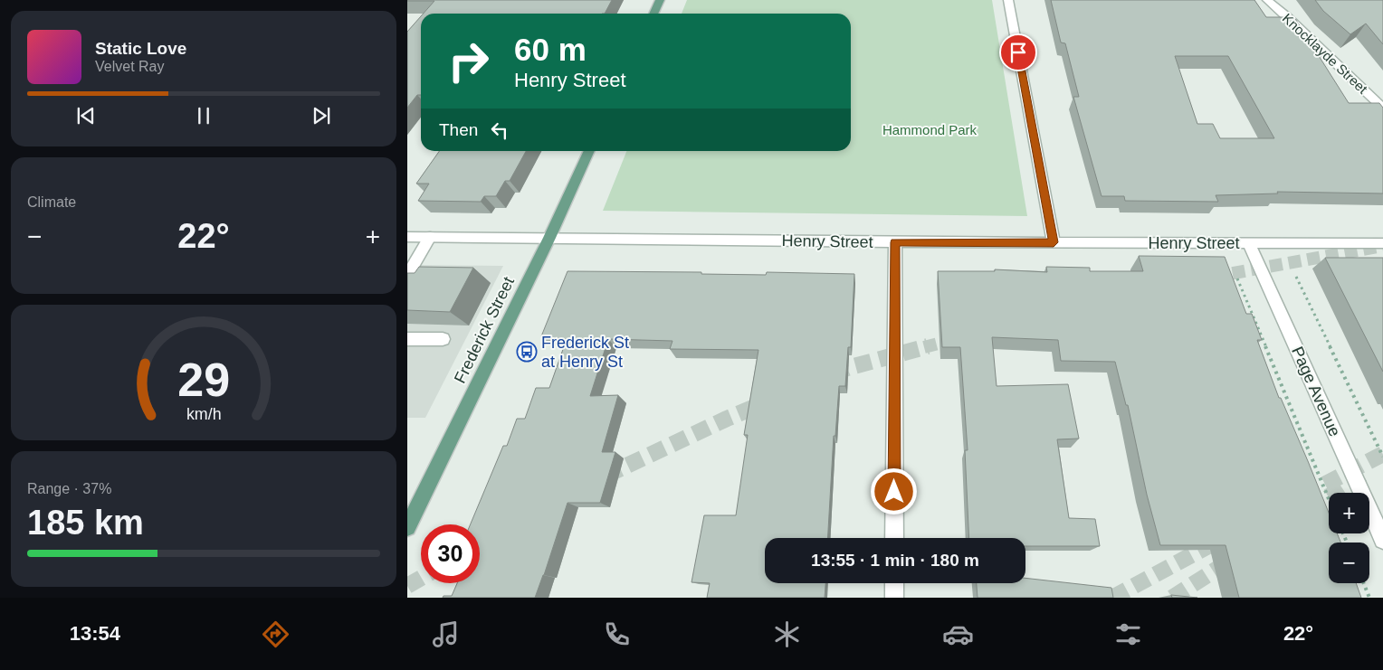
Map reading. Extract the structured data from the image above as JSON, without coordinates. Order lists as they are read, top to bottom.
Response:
{
  "streets": {
    "main road": ["Frederick Street"],
    "street": ["Knocklayde Street", "Henry Street", "Page Avenue"]
  },
  "crossings": [
    ["Henry Street", "Frederick Street"],
    ["Henry Street", "Page Avenue"]
  ],
  "parks": ["Hammond Park"],
  "places": {
    "bus stop": ["Frederick St at Henry St"]
  },
  "page": {
    "turn": ["60 m", "Henry Street"],
    "song": ["Static Love", "Velvet Ray"],
    "then": "Then",
    "tile": [
      "Climate",
      ["Range · 37%", "185 km"]
    ],
    "heat": ["−", "22°", "+"],
    "map_buttons": ["+", "−"],
    "limit": "30",
    "trip": "13:55 · 1 min · 180 m",
    "tabs": ["13:54", "22°"],
    "gauge": ["29", "km/h"]
  }
}
